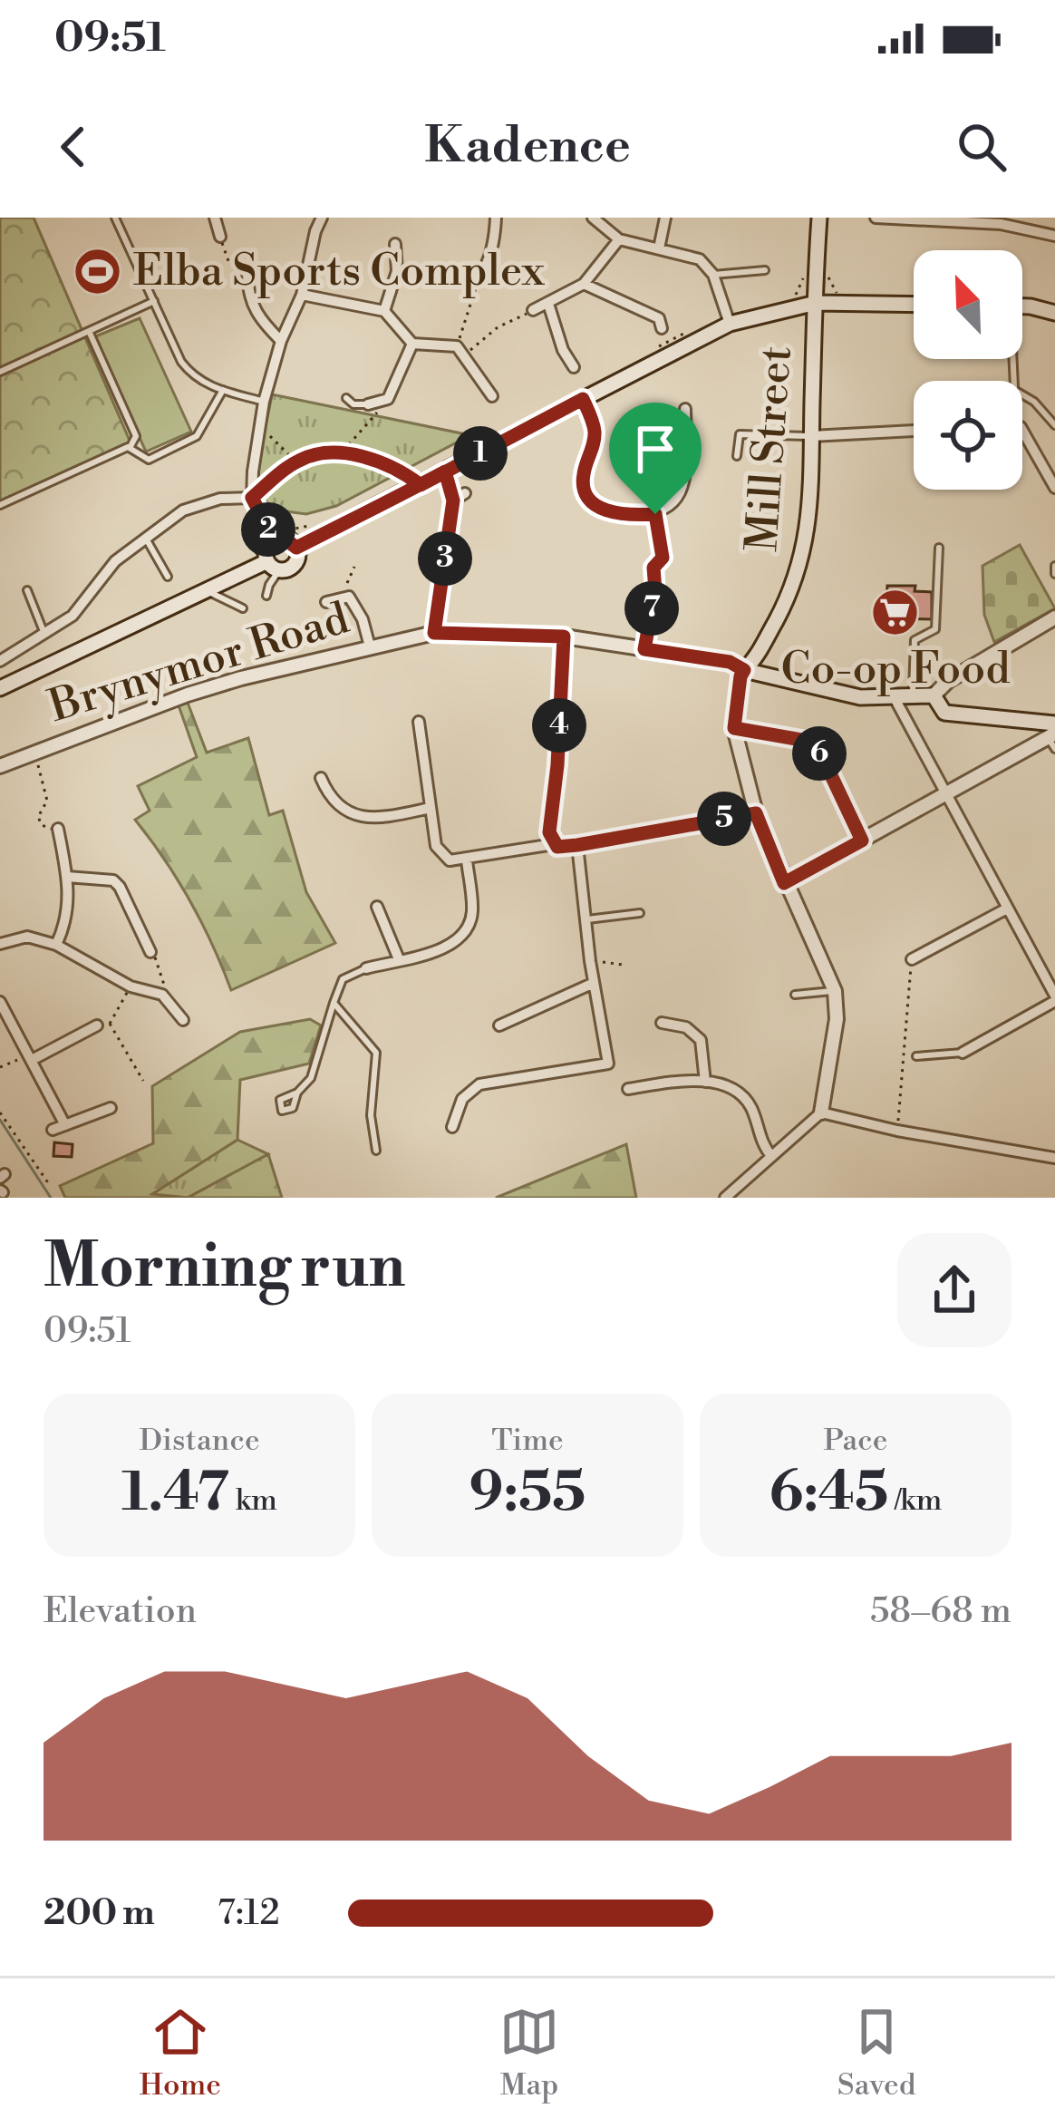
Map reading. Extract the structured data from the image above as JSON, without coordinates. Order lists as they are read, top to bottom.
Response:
{
  "streets": {
    "main road": ["Mill Street"],
    "street": ["Brynymor Road"]
  },
  "crossings": [
    ["Mill Street", "Brynymor Road"]
  ],
  "places": {
    "sports": ["Elba Sports Complex"],
    "supermarket": ["Co-op Food"]
  },
  "north": "top left",
  "page": {
    "status": "09:51",
    "header": "Kadence",
    "pins": [
      "1",
      "2",
      "3",
      "7",
      "4",
      "6",
      "5"
    ],
    "heading": ["Morning run", "09:51"],
    "stats": [
      ["Distance", "1.47 km"],
      ["Time", "9:55"],
      ["Pace", "6:45 /km"]
    ],
    "chart": ["Elevation", "58–68 m"],
    "list": [
      {
        "name": "200 m",
        "note": "7:12"
      }
    ],
    "tabs": ["Home", "Map", "Saved"]
  }
}
